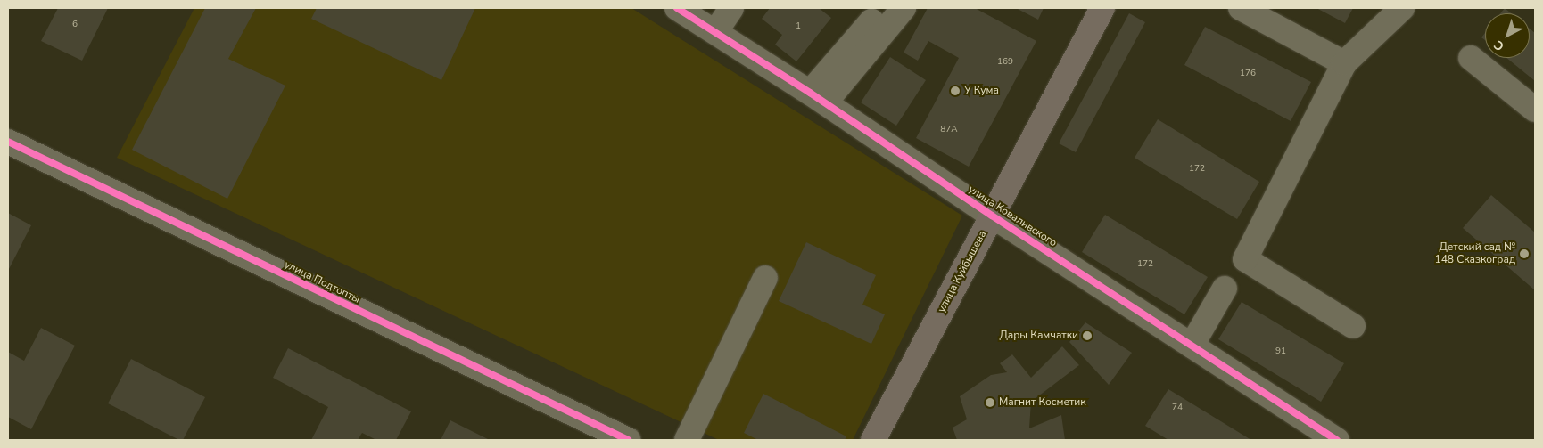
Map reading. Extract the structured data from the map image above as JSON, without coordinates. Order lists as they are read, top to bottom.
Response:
{
  "streets": {
    "main road": ["улица Куйбышева"],
    "street": ["улица Коваливского", "улица Подтопты"]
  },
  "crossings": [
    ["улица Коваливского", "улица Куйбышева"]
  ],
  "places": [
    "У Кума",
    "Детский сад № 148 Сказкоград",
    "Дары Камчатки",
    "Магнит Косметик"
  ],
  "house_numbers": [
    "6",
    "1",
    "169",
    "176",
    "87А",
    "172",
    "172",
    "91",
    "74"
  ],
  "north": "bottom left"
}
